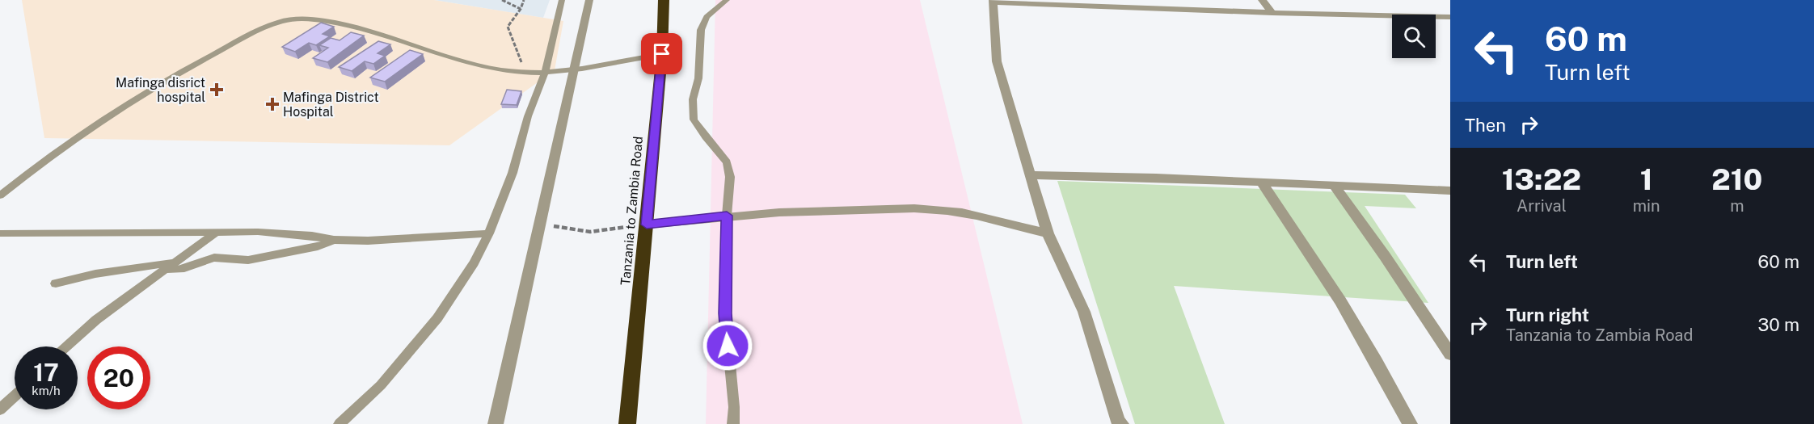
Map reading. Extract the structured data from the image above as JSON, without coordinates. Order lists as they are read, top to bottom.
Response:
{
  "streets": {
    "highway": ["Tanzania to Zambia Road"]
  },
  "places": {
    "health": ["Mafinga disrict hospital", "Mafinga District Hospital"]
  },
  "page": {
    "turn": ["60 m", "Turn left"],
    "then": "Then",
    "eta": [
      "13:22",
      "Arrival",
      "1",
      "min",
      "210",
      "m"
    ],
    "list": [
      {
        "name": "Turn left",
        "value": "60 m"
      },
      {
        "name": "Turn right",
        "note": "Tanzania to Zambia Road",
        "value": "30 m"
      }
    ],
    "speed": "17 km/h",
    "limit": "20"
  }
}
